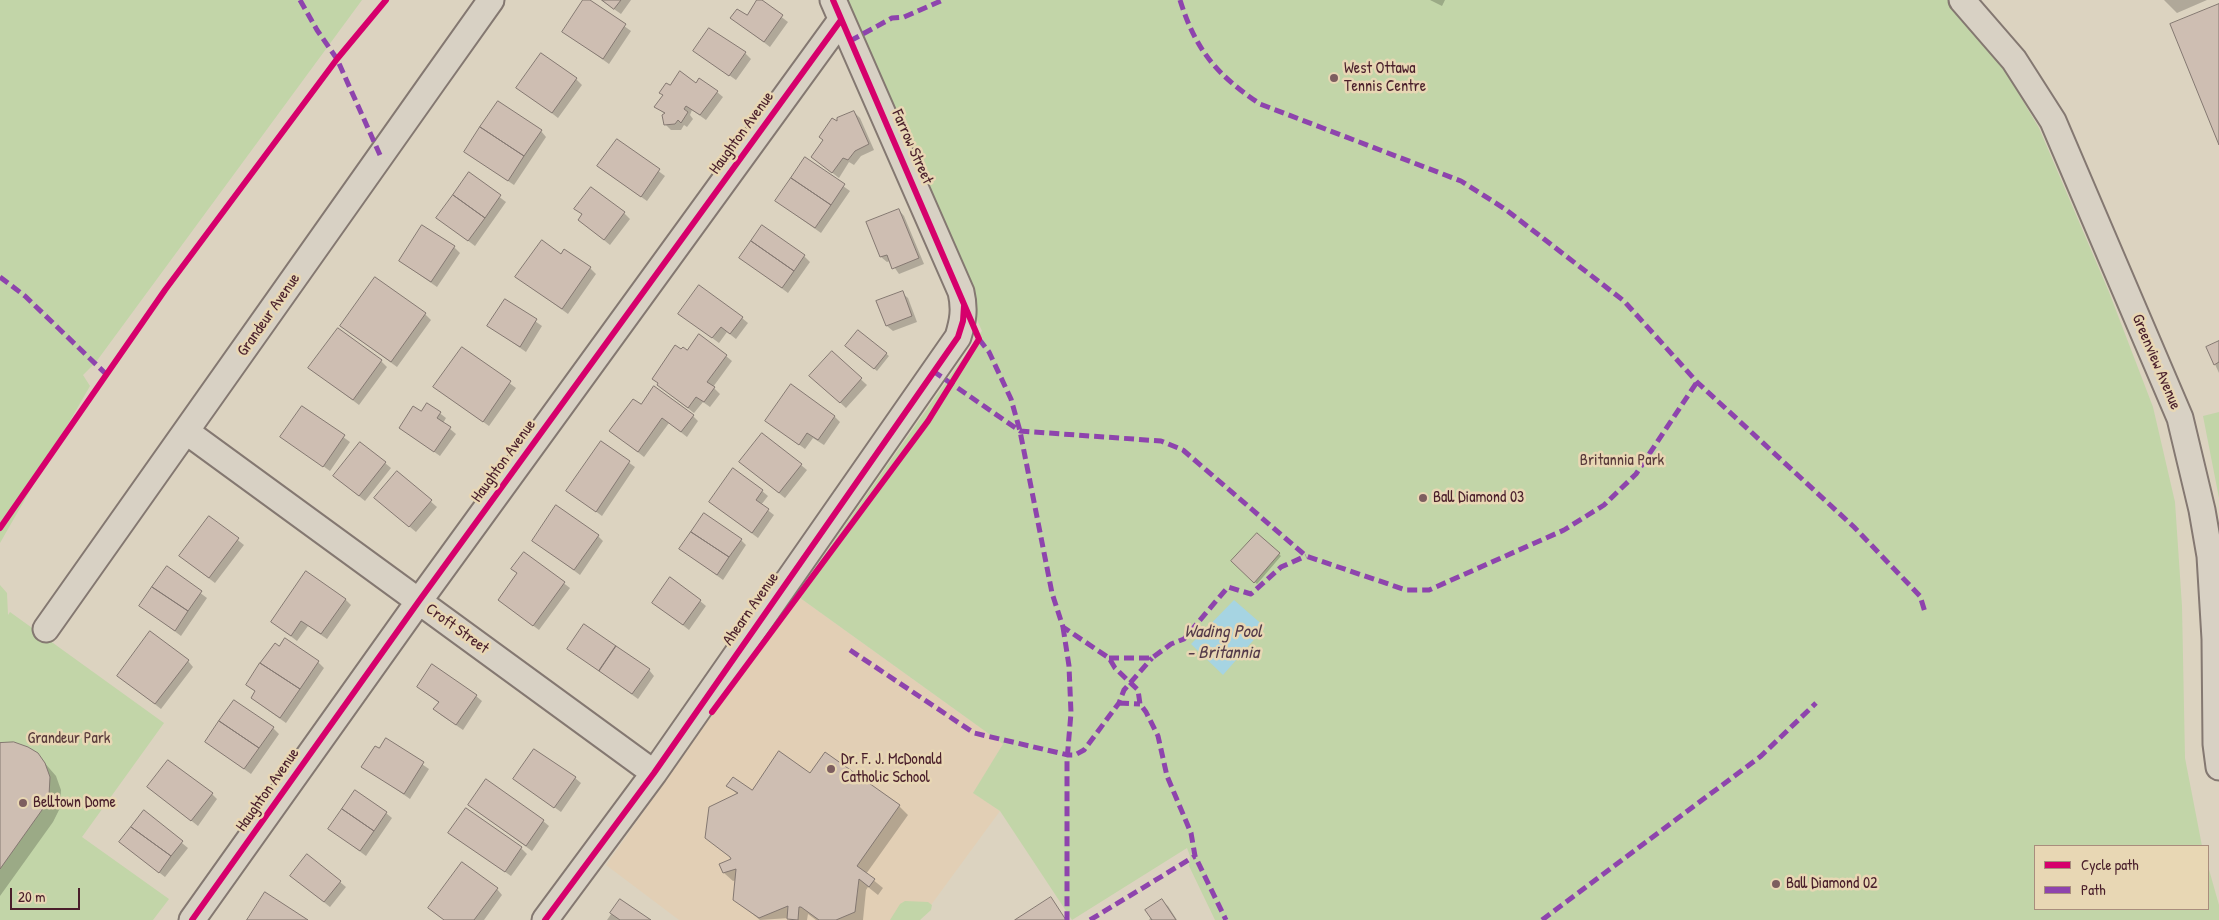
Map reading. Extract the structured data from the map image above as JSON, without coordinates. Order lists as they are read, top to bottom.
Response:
{
  "streets": {
    "street": [
      "Haughton Avenue",
      "Farrow Street",
      "Grandeur Avenue",
      "Greenview Avenue",
      "Ahearn Avenue",
      "Croft Street"
    ]
  },
  "crossings": [
    ["Haughton Avenue", "Farrow Street"],
    ["Haughton Avenue", "Croft Street"],
    ["Farrow Street", "Ahearn Avenue"],
    ["Grandeur Avenue", "Croft Street"],
    ["Ahearn Avenue", "Croft Street"]
  ],
  "water": ["Wading Pool - Britannia"],
  "parks": ["Britannia Park", "Grandeur Park"],
  "places": [
    "West Ottawa Tennis Centre",
    "Ball Diamond 03",
    "Dr. F. J. McDonald Catholic School",
    "Belltown Dome",
    "Ball Diamond 02"
  ],
  "legend": ["Cycle path", "Path"],
  "scale_bar": "20 m"
}
